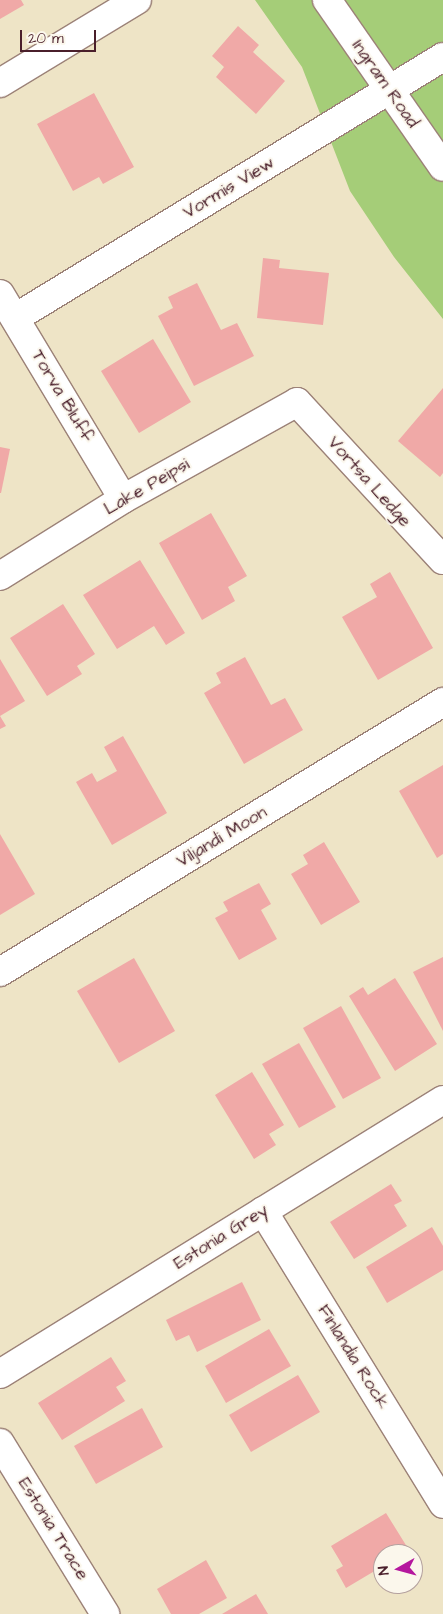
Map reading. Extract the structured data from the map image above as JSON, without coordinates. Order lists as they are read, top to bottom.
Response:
{
  "streets": {
    "street": [
      "Ingram Road",
      "Vormis View",
      "Torva Bluff",
      "Vortsa Ledge",
      "Lake Peipsi",
      "Viljandi Moon",
      "Estonia Grey",
      "Finlandia Rock",
      "Estonia Trace"
    ]
  },
  "crossings": [
    ["Ingram Road", "Vormis View"],
    ["Vormis View", "Torva Bluff"],
    ["Torva Bluff", "Lake Peipsi"],
    ["Vortsa Ledge", "Lake Peipsi"],
    ["Estonia Grey", "Finlandia Rock"]
  ],
  "scale_bar": "20 m",
  "north": "left"
}
